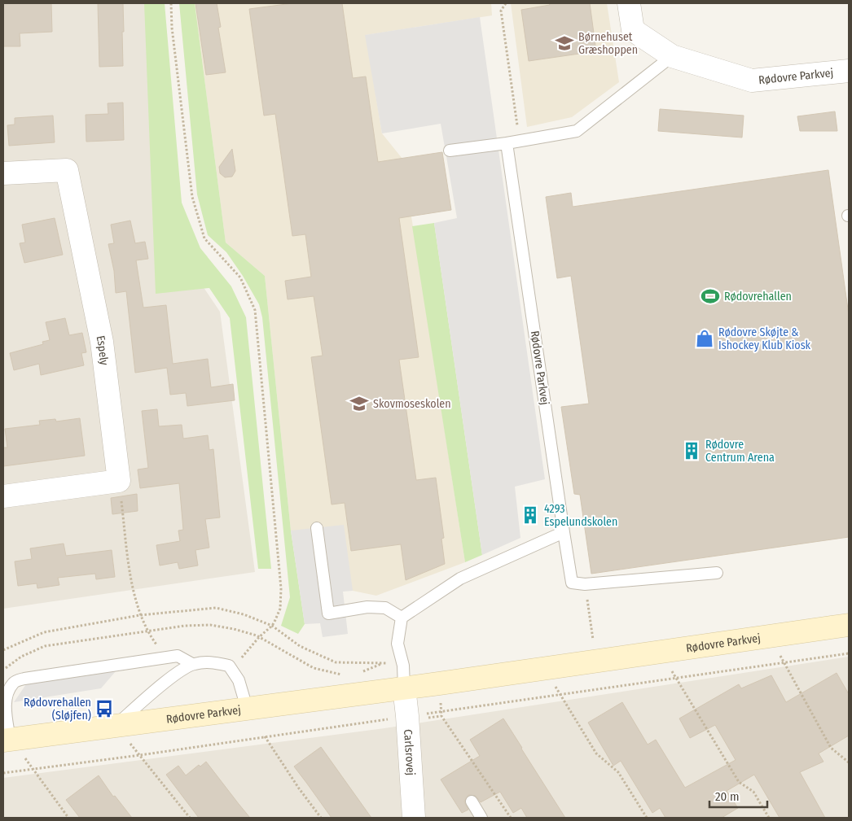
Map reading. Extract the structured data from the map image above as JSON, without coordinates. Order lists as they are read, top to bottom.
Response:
{
  "streets": {
    "street": ["Rødovre Parkvej", "Espely", "Carlsrovej"]
  },
  "crossings": [
    ["Rødovre Parkvej", "Carlsrovej"]
  ],
  "places": {
    "school or university": ["Børnehuset Græshoppen", "Skovmoseskolen"],
    "sports": ["Rødovrehallen"],
    "shop": ["Rødovre Skøjte & Ishockey Klub Kiosk"],
    "building": ["Rødovre Centrum Arena", "4293 Espelundskolen"],
    "bus stop": ["Rødovrehallen (Sløjfen)"]
  },
  "scale_bar": "20 m"
}
